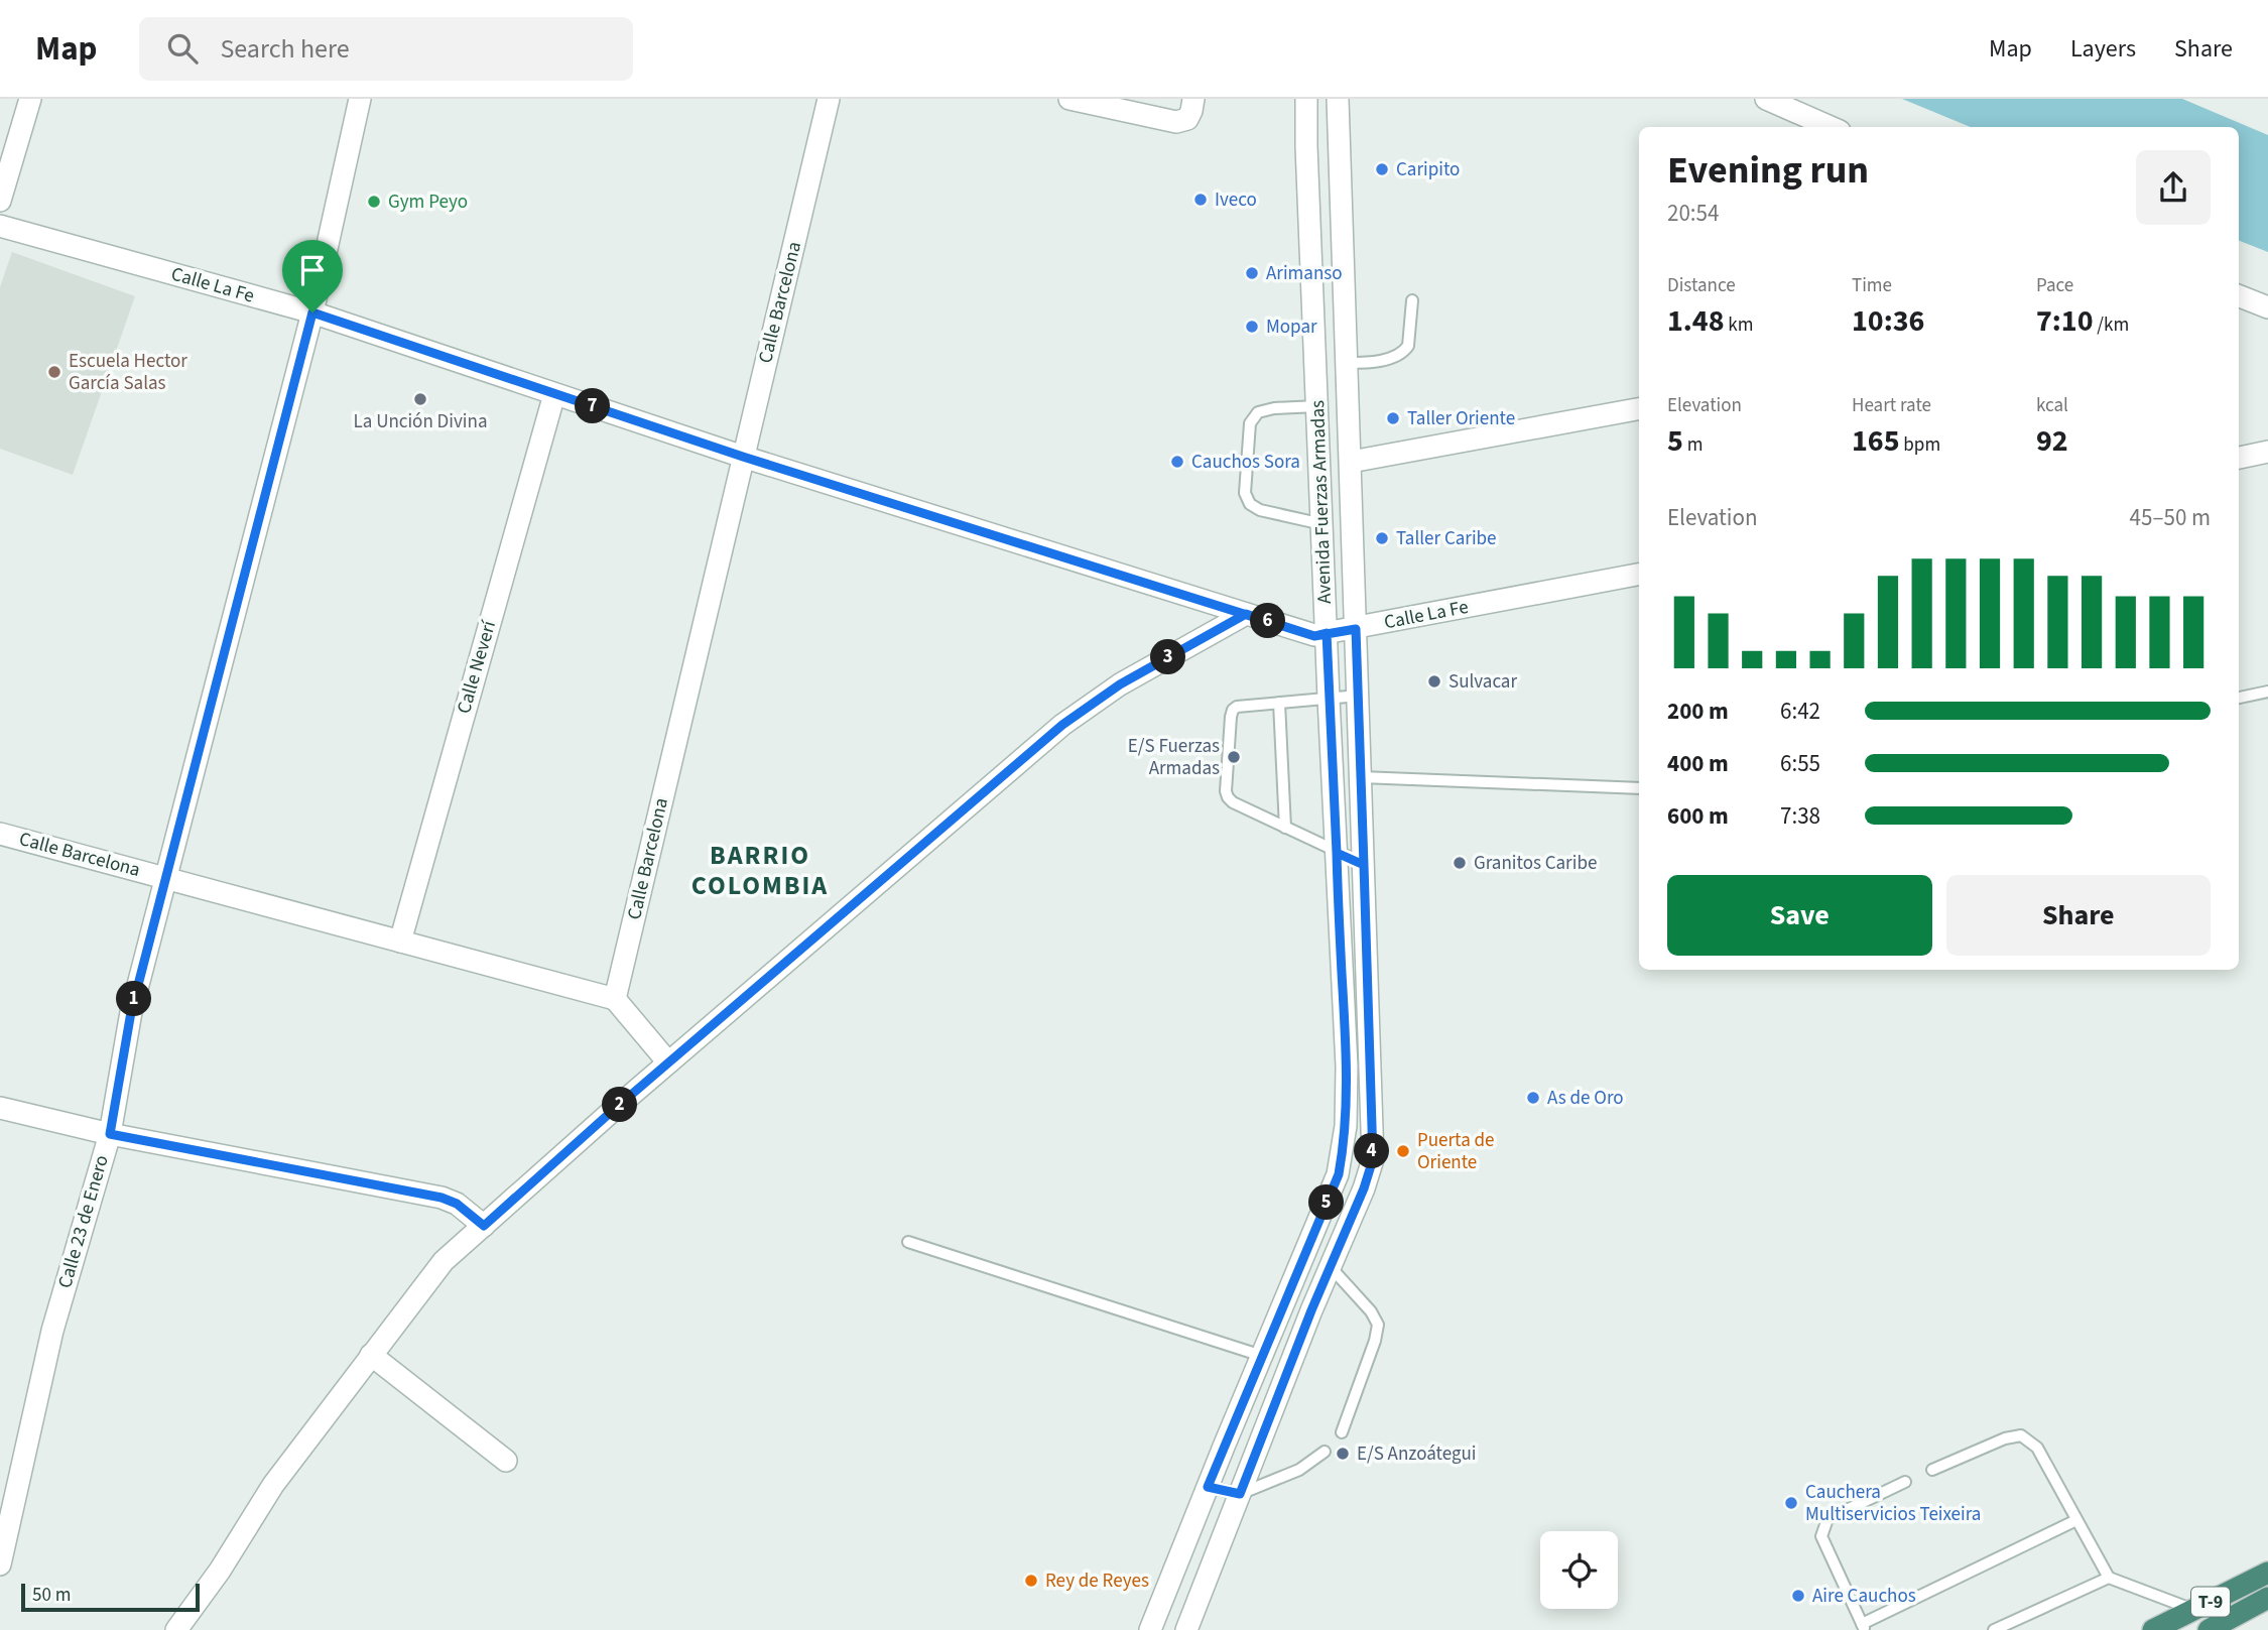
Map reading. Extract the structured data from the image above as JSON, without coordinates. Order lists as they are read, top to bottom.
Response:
{
  "streets": {
    "highway": ["T-9"],
    "street": [
      "Calle La Fe",
      "Calle Barcelona",
      "Avenida Fuerzas Armadas",
      "Calle Neverí",
      "Calle 23 de Enero"
    ]
  },
  "crossings": [
    ["Calle La Fe", "Calle Barcelona"],
    ["Calle La Fe", "Avenida Fuerzas Armadas"],
    ["Calle La Fe", "Calle Neverí"],
    ["Calle La Fe", "Calle 23 de Enero"],
    ["Calle Barcelona", "Calle Neverí"],
    ["Calle Barcelona", "Calle 23 de Enero"]
  ],
  "districts": ["BARRIO COLOMBIA"],
  "places": [
    "Caripito",
    "Iveco",
    "Gym Peyo",
    "Arimanso",
    "Mopar",
    "Escuela Hector García Salas",
    "La Unción Divina",
    "Taller Oriente",
    "Cauchos Sora",
    "Taller Caribe",
    "Sulvacar",
    "E/S Fuerzas Armadas",
    "Granitos Caribe",
    "As de Oro",
    "Puerta de Oriente",
    "E/S Anzoátegui",
    "Cauchera Multiservicios Teixeira",
    "Rey de Reyes",
    "Aire Cauchos"
  ],
  "scale_bar": "50 m",
  "page": {
    "header": "Map",
    "search": "Search here",
    "nav": ["Map", "Layers", "Share"],
    "heading": ["Evening run", "20:54"],
    "stats": [
      ["Distance", "1.48 km"],
      ["Time", "10:36"],
      ["Pace", "7:10 /km"],
      ["Elevation", "5 m"],
      ["Heart rate", "165 bpm"],
      ["kcal", "92"]
    ],
    "pins": [
      "7",
      "6",
      "3",
      "1",
      "2",
      "4",
      "5"
    ],
    "chart": ["Elevation", "45–50 m"],
    "list": [
      {
        "name": "200 m",
        "note": "6:42"
      },
      {
        "name": "400 m",
        "note": "6:55"
      },
      {
        "name": "600 m",
        "note": "7:38"
      }
    ],
    "buttons": ["Save", "Share"],
    "scale": "50 m"
  }
}
